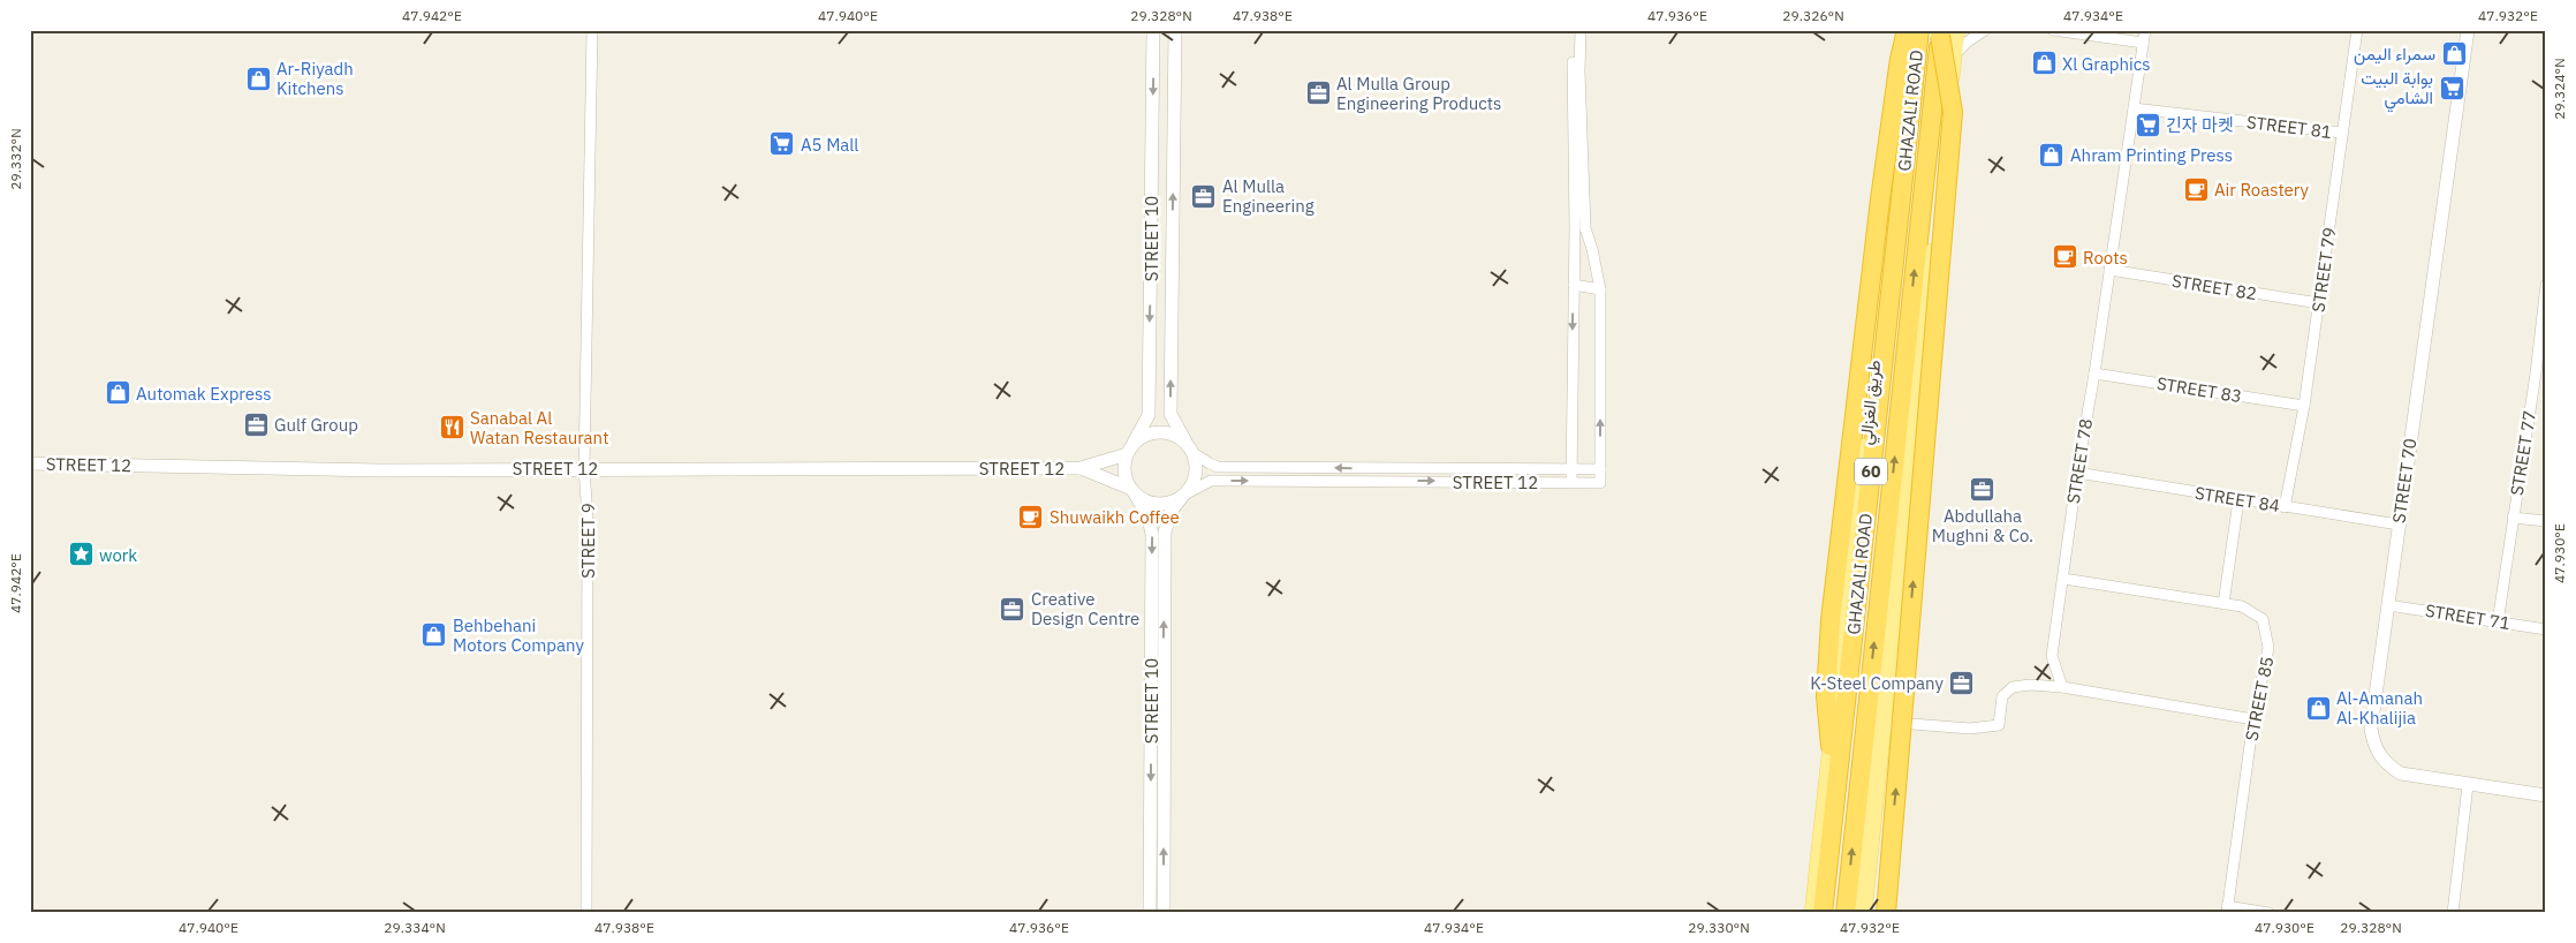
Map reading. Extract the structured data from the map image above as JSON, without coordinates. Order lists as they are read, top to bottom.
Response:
{
  "streets": {
    "highway": ["GHAZALI ROAD", "60"],
    "main road": ["طريق الغزالي"],
    "street": [
      "STREET 81",
      "STREET 10",
      "STREET 79",
      "STREET 82",
      "STREET 83",
      "STREET 77",
      "STREET 78",
      "STREET 12",
      "STREET 70",
      "STREET 84",
      "STREET 9",
      "STREET 71",
      "STREET 85"
    ]
  },
  "crossings": [
    ["STREET 81", "STREET 79"],
    ["STREET 81", "STREET 78"],
    ["STREET 10", "STREET 12"],
    ["STREET 79", "STREET 82"],
    ["STREET 79", "STREET 83"],
    ["STREET 79", "STREET 84"],
    ["STREET 82", "STREET 78"],
    ["STREET 83", "STREET 78"],
    ["STREET 77", "STREET 71"],
    ["STREET 78", "STREET 84"],
    ["STREET 78", "STREET 85"],
    ["STREET 12", "STREET 9"],
    ["STREET 70", "STREET 84"],
    ["STREET 70", "STREET 71"]
  ],
  "places": {
    "shop": [
      "سمراء اليمن",
      "Xl Graphics",
      "Ar-Riyadh Kitchens",
      "Ahram Printing Press",
      "Automak Express",
      "Behbehani Motors Company",
      "Al-Amanah Al-Khalijia"
    ],
    "supermarket": ["بوابة البيت الشامي", "긴자 마켓", "A5 Mall"],
    "office": [
      "Al Mulla Group Engineering Products",
      "Al Mulla Engineering",
      "Gulf Group",
      "Abdullaha Mughni & Co.",
      "Creative Design Centre",
      "K-Steel Company"
    ],
    "cafe": ["Air Roastery", "Roots", "Shuwaikh Coffee"],
    "restaurant": ["Sanabal Al Watan Restaurant"],
    "place": ["work"]
  },
  "coordinates": [
    "47.942°E",
    "47.940°E",
    "29.328°N",
    "47.938°E",
    "47.936°E",
    "29.326°N",
    "47.934°E",
    "47.932°E",
    "29.324°N",
    "29.332°N",
    "47.930°E",
    "29.334°N",
    "29.330°N"
  ]
}
